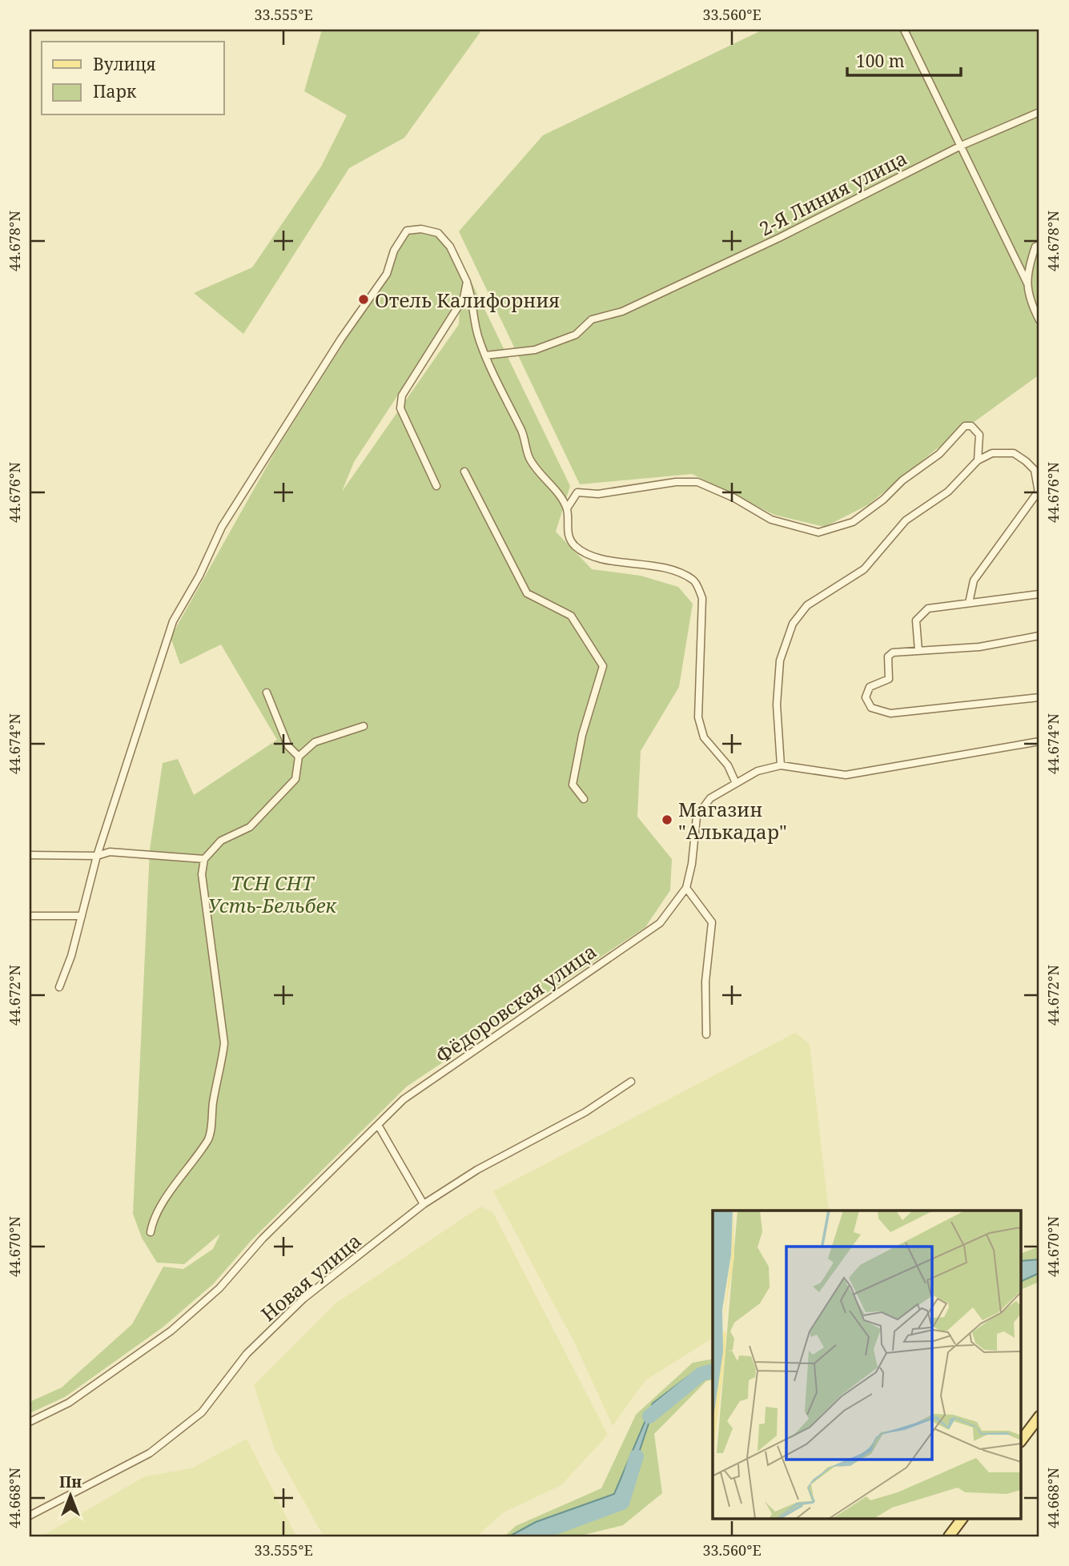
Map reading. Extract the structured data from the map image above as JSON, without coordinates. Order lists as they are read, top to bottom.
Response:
{
  "streets": {
    "street": ["2-Я Линия улица", "Фёдоровская улица", "Новая улица"]
  },
  "parks": ["ТСН СНТ Усть-Бельбек"],
  "places": ["Отель Калифорния", "Магазин \"Алькадар\""],
  "legend": ["Вулиця", "Парк"],
  "scale_bar": "100 m",
  "north": "top",
  "coordinates": [
    "33.555°E",
    "33.560°E",
    "44.678°N",
    "44.676°N",
    "44.674°N",
    "44.672°N",
    "44.670°N",
    "44.668°N"
  ]
}
